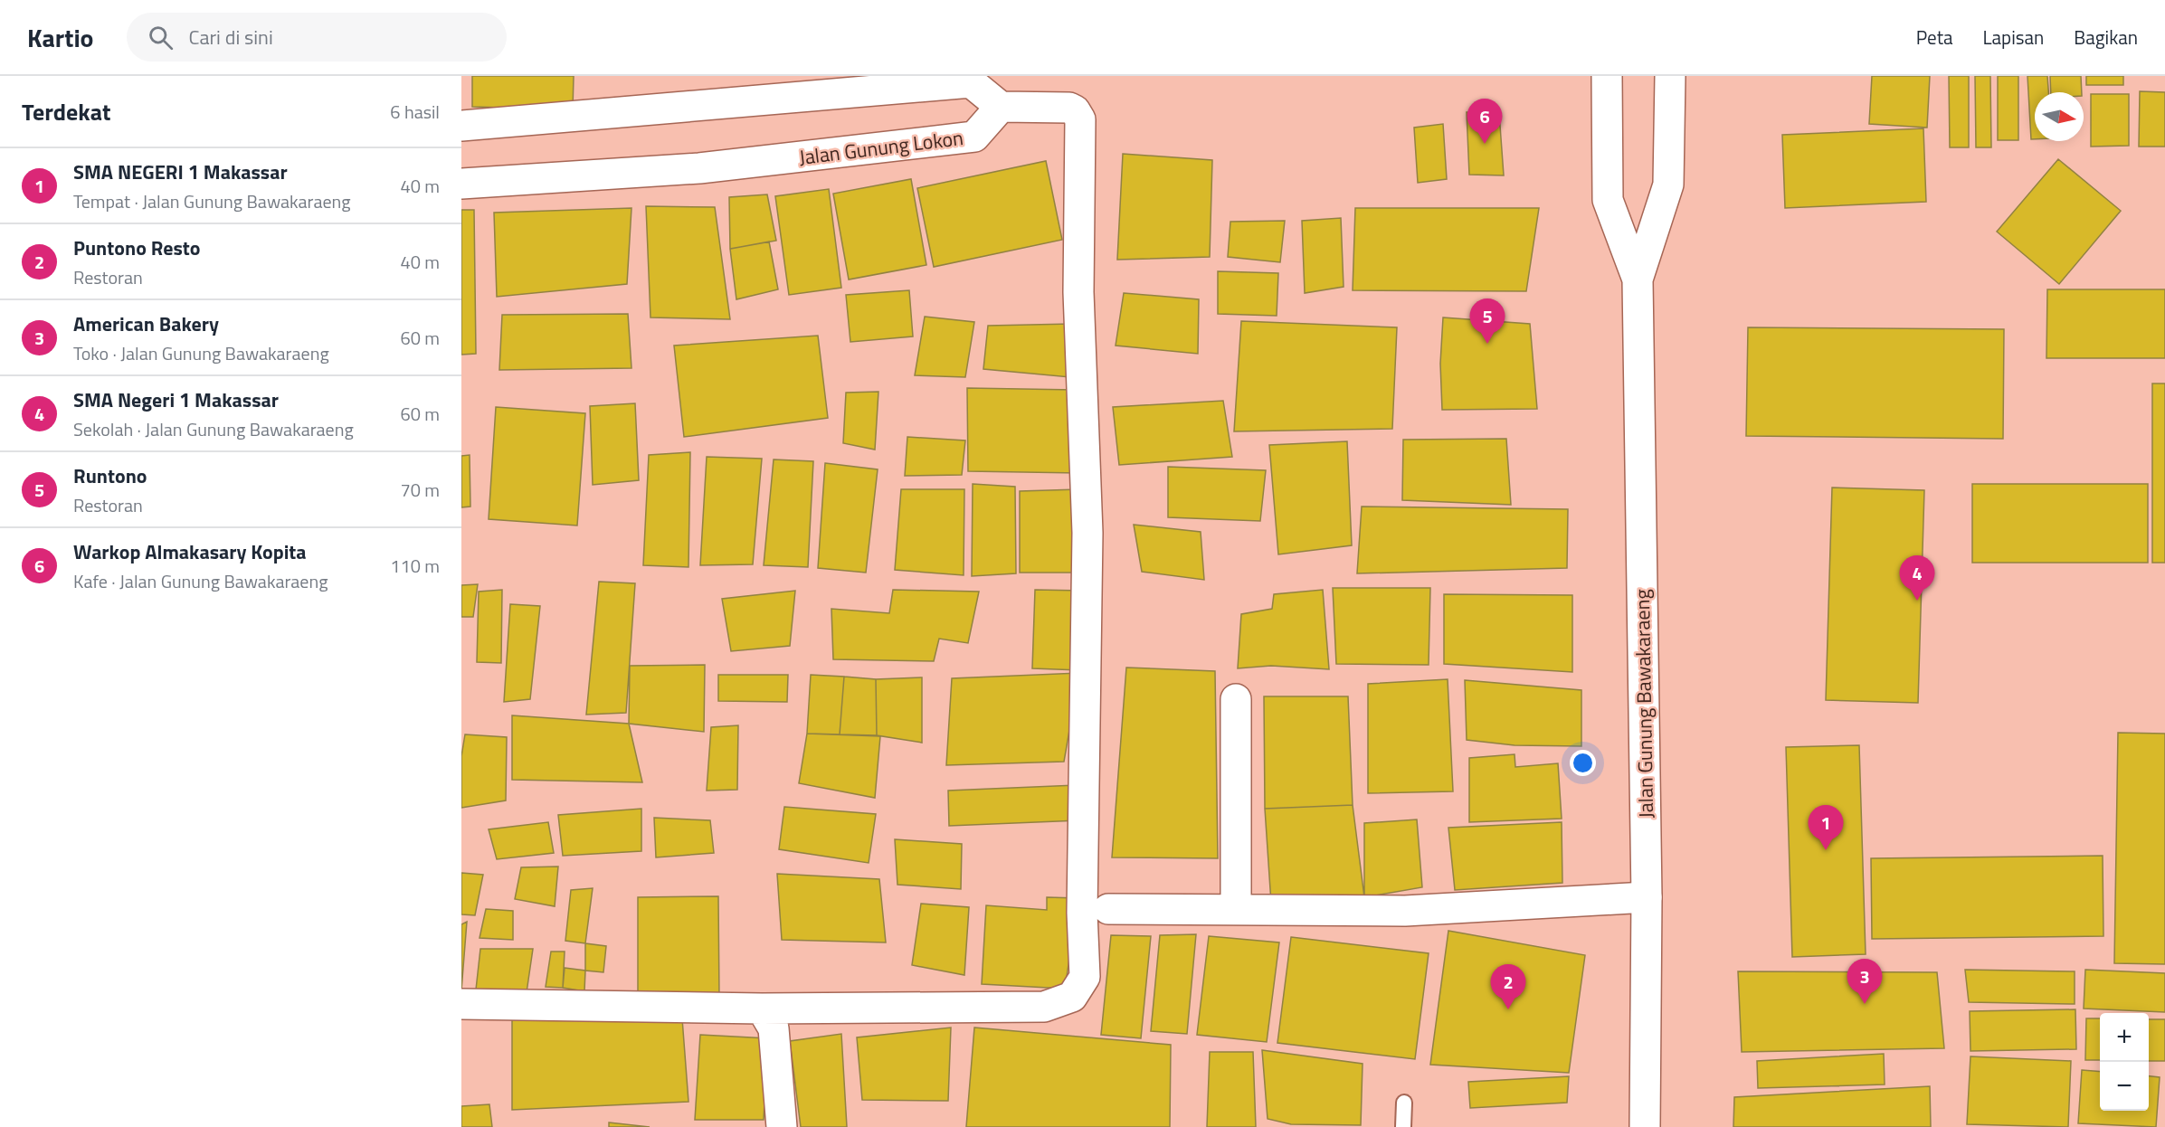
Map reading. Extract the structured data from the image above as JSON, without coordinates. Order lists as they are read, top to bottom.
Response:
{
  "streets": {
    "street": ["Jalan Gunung Lokon", "Jalan Gunung Bawakaraeng"]
  },
  "north": "right",
  "page": {
    "header": "Kartio",
    "search": "Cari di sini",
    "nav": ["Peta", "Lapisan", "Bagikan"],
    "heading": ["Terdekat", "6 hasil"],
    "pins": [
      "6",
      "5",
      "4",
      "1",
      "3",
      "2"
    ],
    "list": [
      {
        "mark": "1",
        "name": "SMA NEGERI 1 Makassar",
        "note": "Tempat · Jalan Gunung Bawakaraeng",
        "value": "40 m"
      },
      {
        "mark": "2",
        "name": "Puntono Resto",
        "note": "Restoran",
        "value": "40 m"
      },
      {
        "mark": "3",
        "name": "American Bakery",
        "note": "Toko · Jalan Gunung Bawakaraeng",
        "value": "60 m"
      },
      {
        "mark": "4",
        "name": "SMA Negeri 1 Makassar",
        "note": "Sekolah · Jalan Gunung Bawakaraeng",
        "value": "60 m"
      },
      {
        "mark": "5",
        "name": "Runtono",
        "note": "Restoran",
        "value": "70 m"
      },
      {
        "mark": "6",
        "name": "Warkop Almakasary Kopita",
        "note": "Kafe · Jalan Gunung Bawakaraeng",
        "value": "110 m"
      }
    ],
    "map_buttons": ["+", "−"]
  }
}
